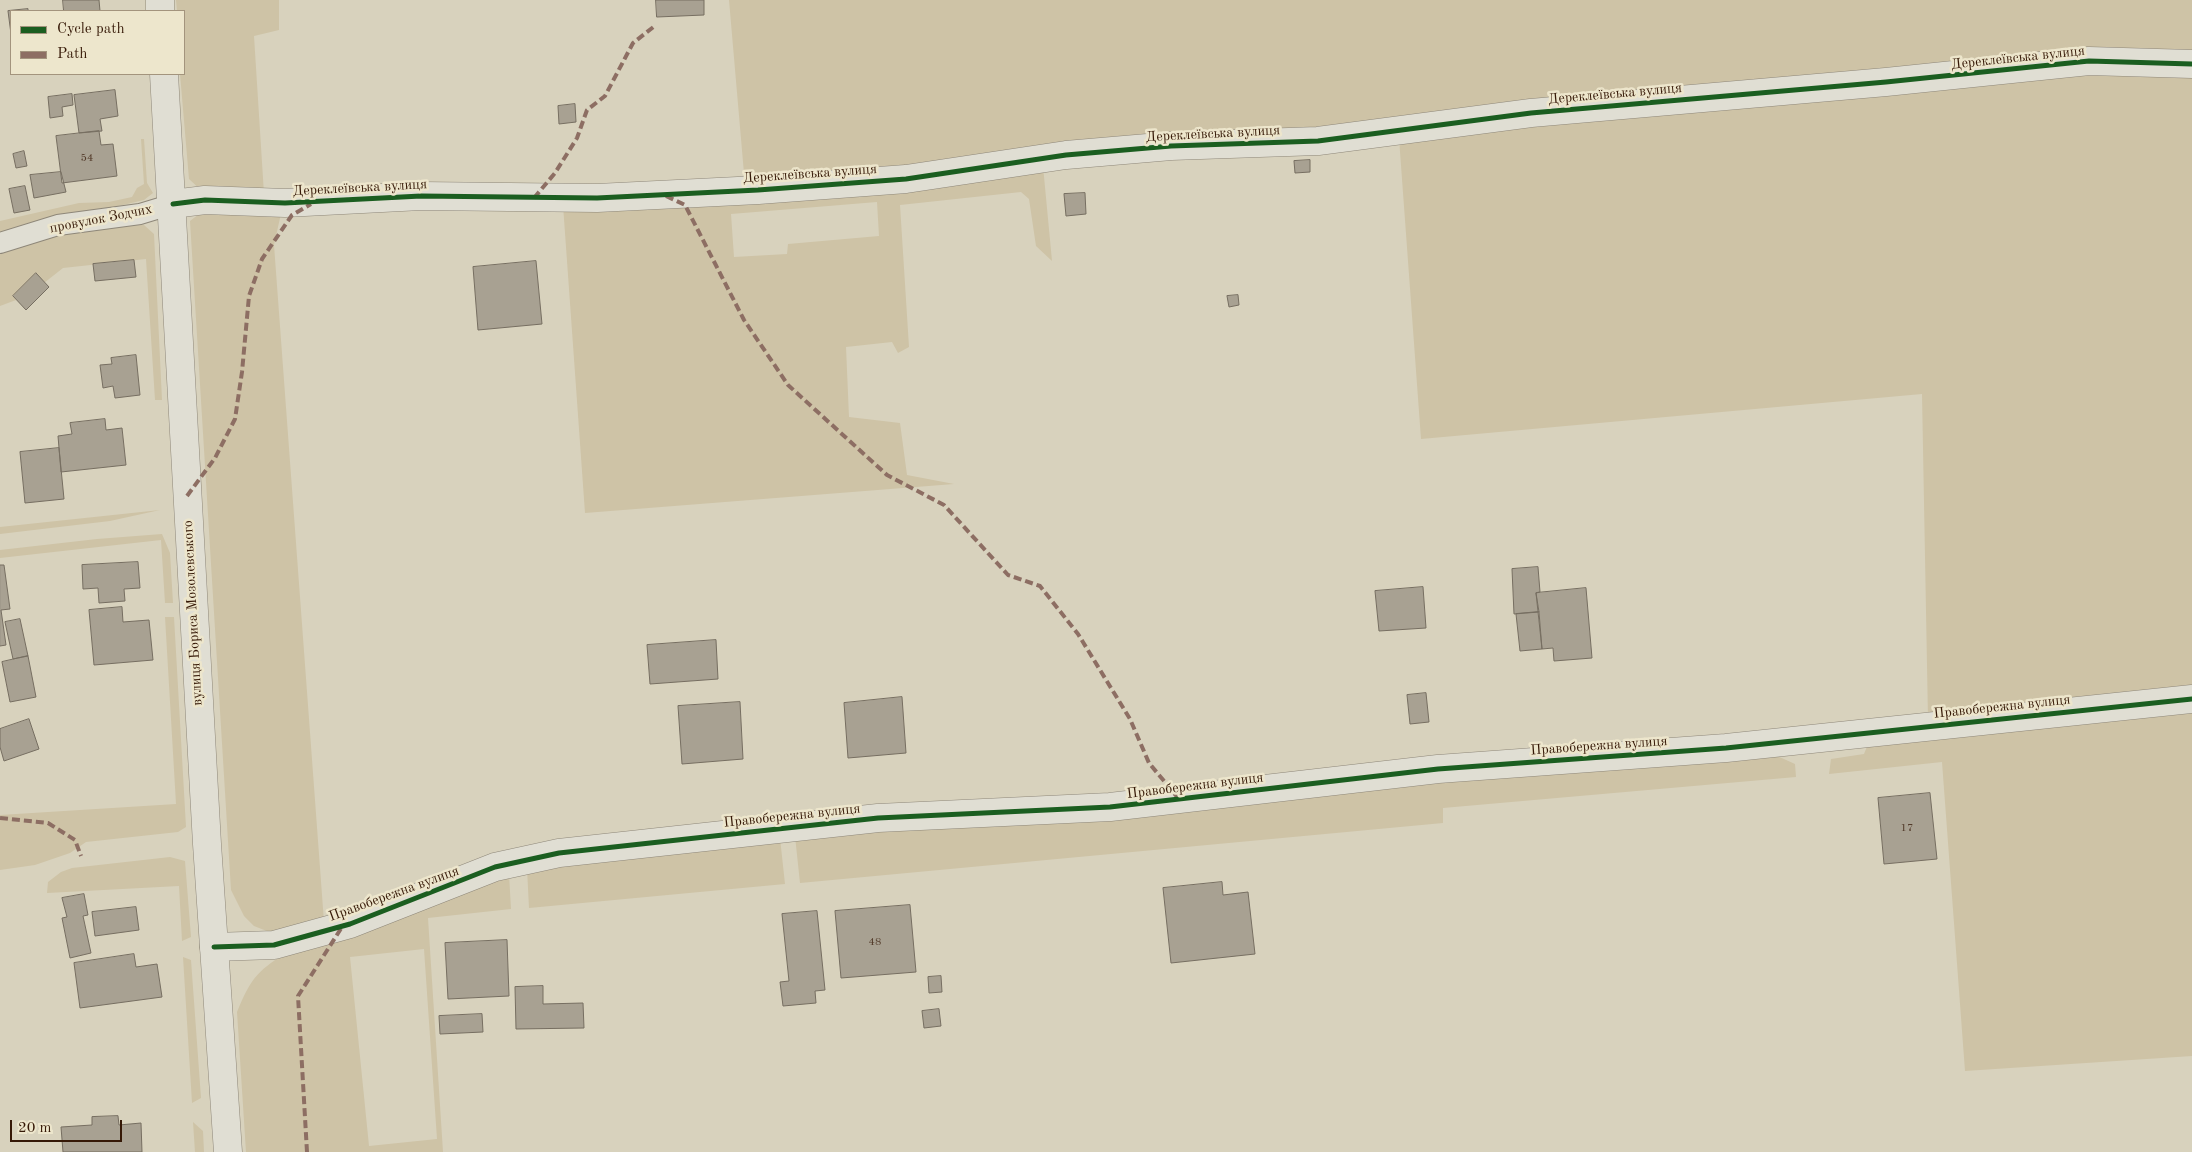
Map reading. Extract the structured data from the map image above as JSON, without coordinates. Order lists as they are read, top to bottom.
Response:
{
  "streets": {
    "street": ["Дереклеївська вулиця", "вулиця Бориса Мозолевського", "Правобережна вулиця"],
    "lane": ["провулок Зодчих"]
  },
  "crossings": [
    ["Дереклеївська вулиця", "провулок Зодчих"],
    ["Дереклеївська вулиця", "вулиця Бориса Мозолевського"],
    ["провулок Зодчих", "вулиця Бориса Мозолевського"],
    ["вулиця Бориса Мозолевського", "Правобережна вулиця"]
  ],
  "house_numbers": ["54", "17", "48"],
  "legend": ["Cycle path", "Path"],
  "scale_bar": "20 m"
}
